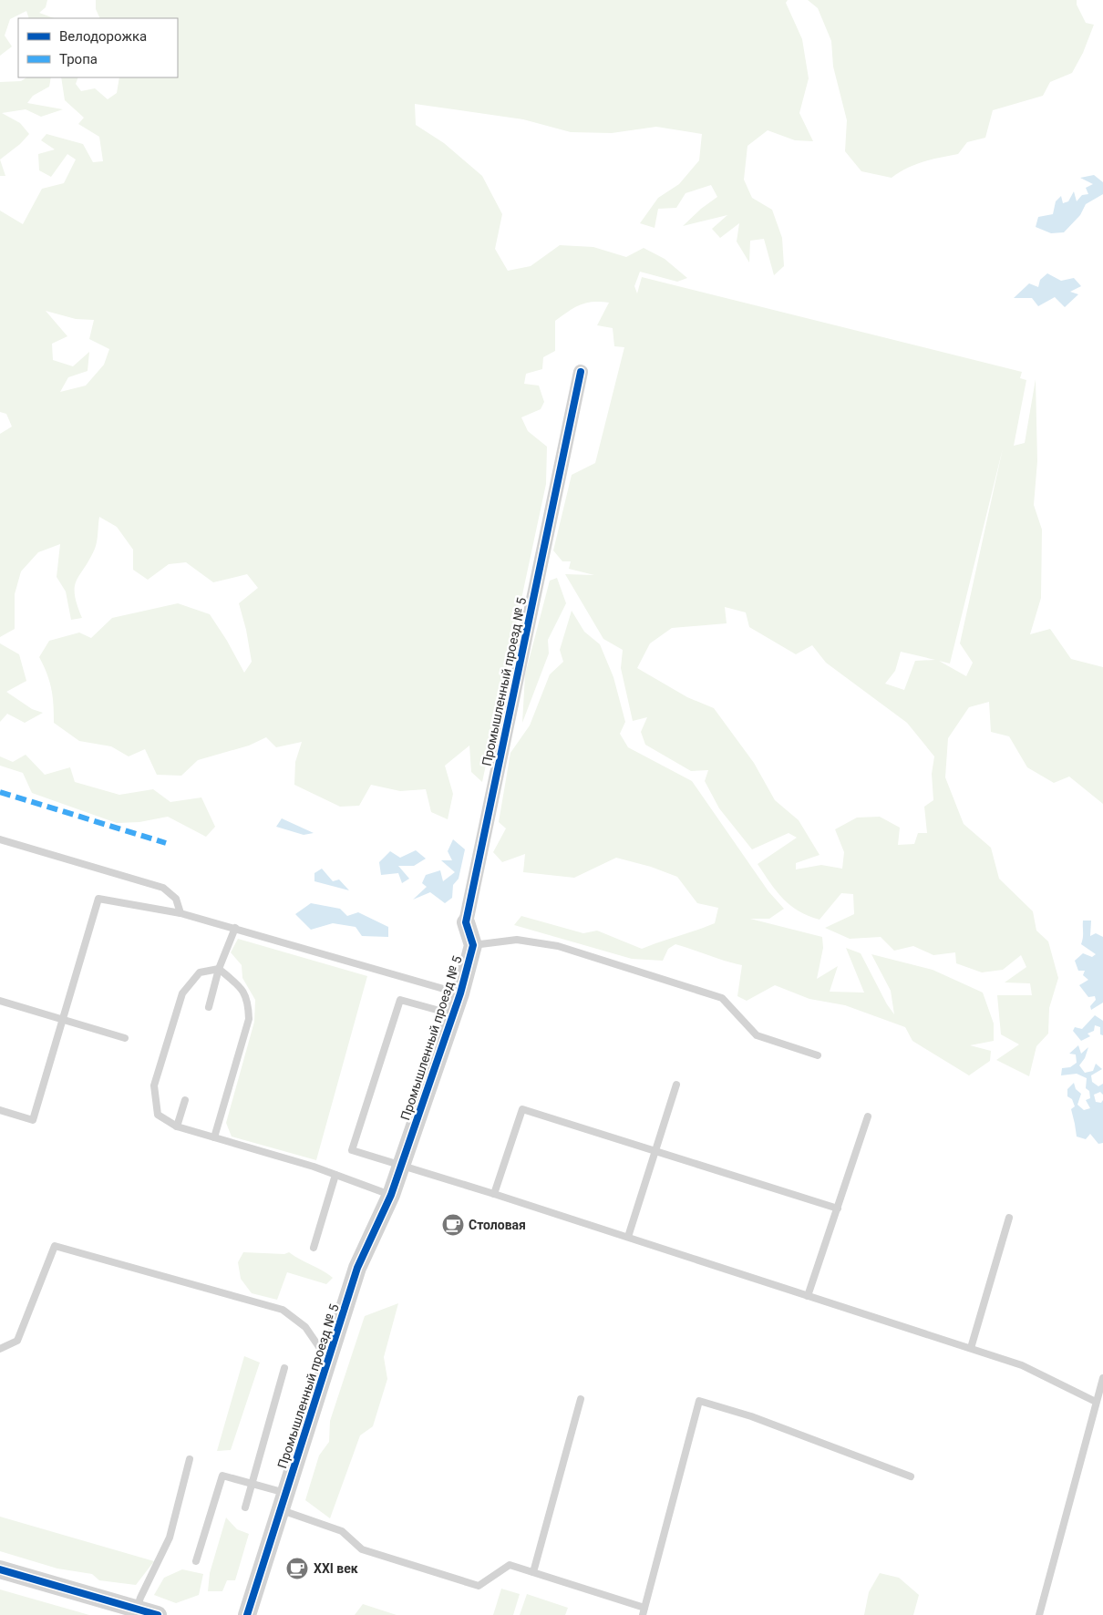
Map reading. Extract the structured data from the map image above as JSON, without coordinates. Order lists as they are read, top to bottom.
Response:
{
  "streets": {
    "street": ["Промышленный проезд № 5"]
  },
  "places": {
    "cafe": ["Столовая", "XXI век"]
  },
  "legend": ["Велодорожка", "Тропа"]
}
